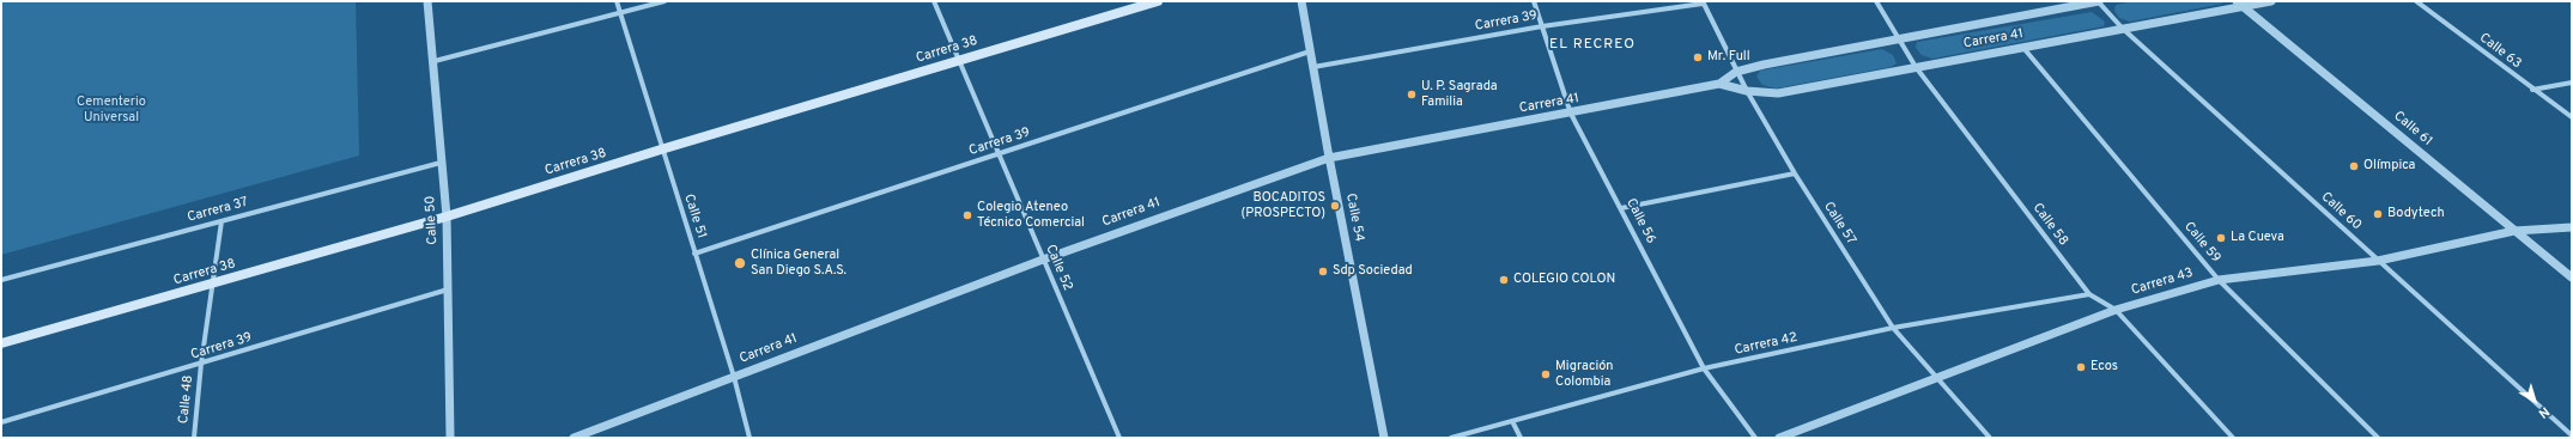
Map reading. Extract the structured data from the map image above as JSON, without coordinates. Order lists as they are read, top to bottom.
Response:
{
  "streets": {
    "main road": ["Carrera 38"],
    "street": [
      "Carrera 39",
      "Carrera 41",
      "Calle 63",
      "Calle 61",
      "Carrera 37",
      "Calle 60",
      "Calle 51",
      "Calle 54",
      "Calle 50",
      "Calle 56",
      "Calle 57",
      "Calle 58",
      "Calle 59",
      "Calle 52",
      "Carrera 43",
      "Carrera 42",
      "Calle 48"
    ]
  },
  "crossings": [
    ["Carrera 39", "Calle 51"],
    ["Carrera 39", "Calle 54"],
    ["Carrera 39", "Calle 50"],
    ["Carrera 39", "Calle 56"],
    ["Carrera 39", "Calle 57"],
    ["Carrera 39", "Calle 52"],
    ["Carrera 39", "Calle 48"],
    ["Carrera 41", "Calle 61"],
    ["Carrera 41", "Calle 60"],
    ["Carrera 41", "Calle 51"],
    ["Carrera 41", "Calle 54"],
    ["Carrera 41", "Calle 56"],
    ["Carrera 41", "Calle 57"],
    ["Carrera 41", "Calle 58"],
    ["Carrera 41", "Calle 59"],
    ["Carrera 41", "Calle 52"],
    ["Carrera 38", "Calle 51"],
    ["Carrera 38", "Calle 50"],
    ["Carrera 38", "Calle 52"],
    ["Carrera 38", "Calle 48"],
    ["Calle 61", "Carrera 43"],
    ["Carrera 37", "Calle 50"],
    ["Carrera 37", "Calle 48"],
    ["Calle 60", "Carrera 43"],
    ["Calle 56", "Carrera 42"],
    ["Calle 57", "Carrera 43"],
    ["Calle 57", "Carrera 42"],
    ["Calle 58", "Carrera 43"],
    ["Calle 58", "Carrera 42"],
    ["Calle 59", "Carrera 43"]
  ],
  "districts": ["EL RECREO"],
  "parks": ["Cementerio Universal"],
  "places": [
    "Mr. Full",
    "U. P. Sagrada Familia",
    "Olímpica",
    "BOCADITOS (PROSPECTO)",
    "Bodytech",
    "Colegio Ateneo Técnico Comercial",
    "La Cueva",
    "Clínica General San Diego S.A.S.",
    "Sdp Sociedad",
    "COLEGIO COLON",
    "Ecos",
    "Migración Colombia"
  ],
  "north": "bottom right"
}
